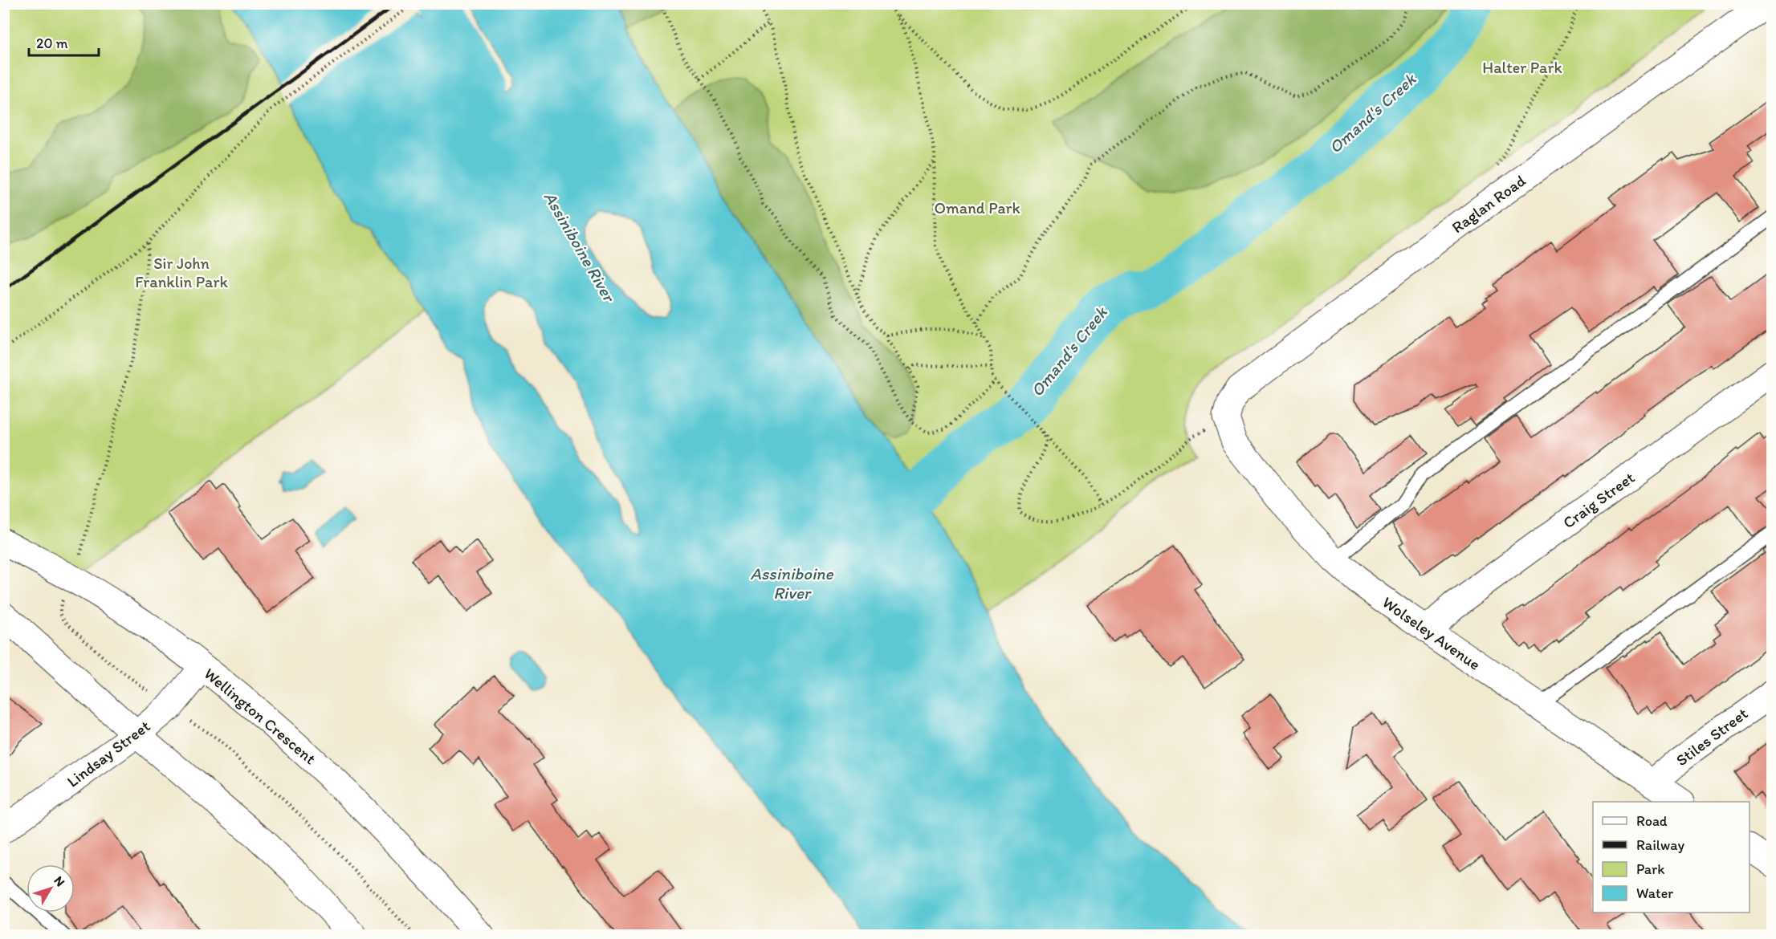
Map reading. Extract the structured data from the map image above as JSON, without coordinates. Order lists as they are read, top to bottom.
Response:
{
  "streets": {
    "street": [
      "Raglan Road",
      "Craig Street",
      "Wolseley Avenue",
      "Wellington Crescent",
      "Stiles Street",
      "Lindsay Street"
    ]
  },
  "crossings": [
    ["Raglan Road", "Wolseley Avenue"],
    ["Craig Street", "Wolseley Avenue"],
    ["Wolseley Avenue", "Stiles Street"],
    ["Wellington Crescent", "Lindsay Street"]
  ],
  "water": ["Omand's Creek", "Assiniboine River"],
  "parks": ["Halter Park", "Omand Park", "Sir John Franklin Park"],
  "legend": [
    "Road",
    "Railway",
    "Park",
    "Water"
  ],
  "scale_bar": "20 m",
  "north": "top right"
}
